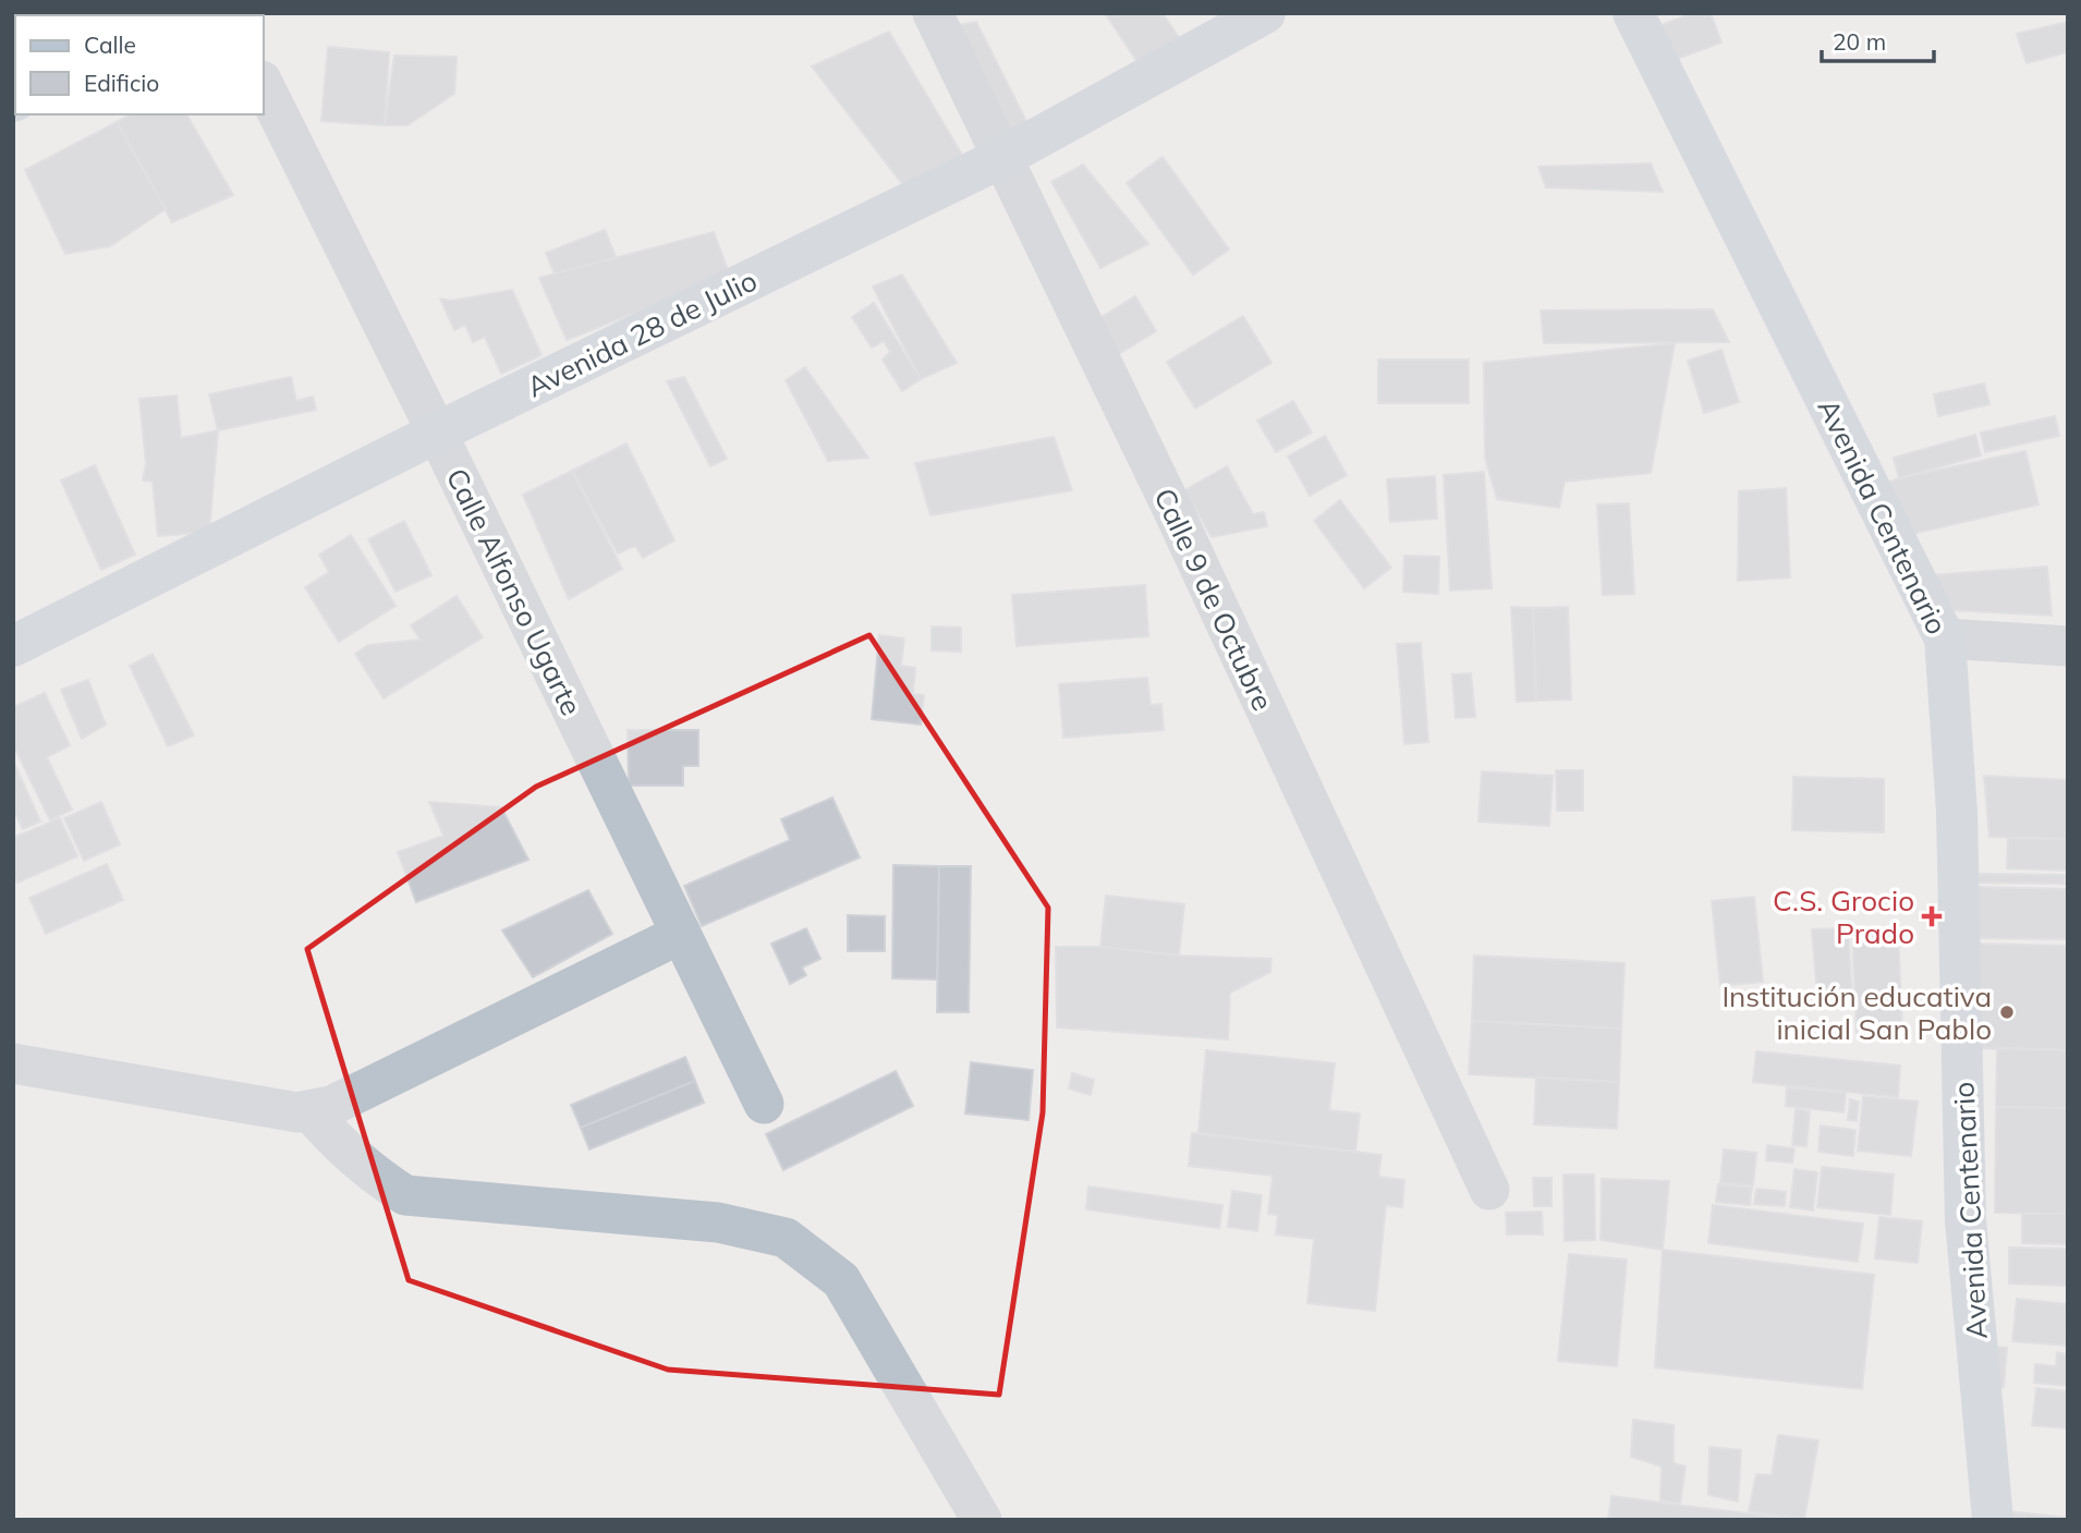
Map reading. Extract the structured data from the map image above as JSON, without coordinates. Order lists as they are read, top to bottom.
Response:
{
  "streets": {
    "main road": ["Avenida 28 de Julio", "Avenida Centenario"],
    "street": ["Calle Alfonso Ugarte", "Calle 9 de Octubre"]
  },
  "crossings": [
    ["Avenida 28 de Julio", "Calle Alfonso Ugarte"],
    ["Avenida 28 de Julio", "Calle 9 de Octubre"]
  ],
  "places": {
    "health": ["C.S. Grocio Prado"],
    "other": ["Institución educativa inicial San Pablo"]
  },
  "legend": ["Calle", "Edificio"],
  "scale_bar": "20 m"
}
